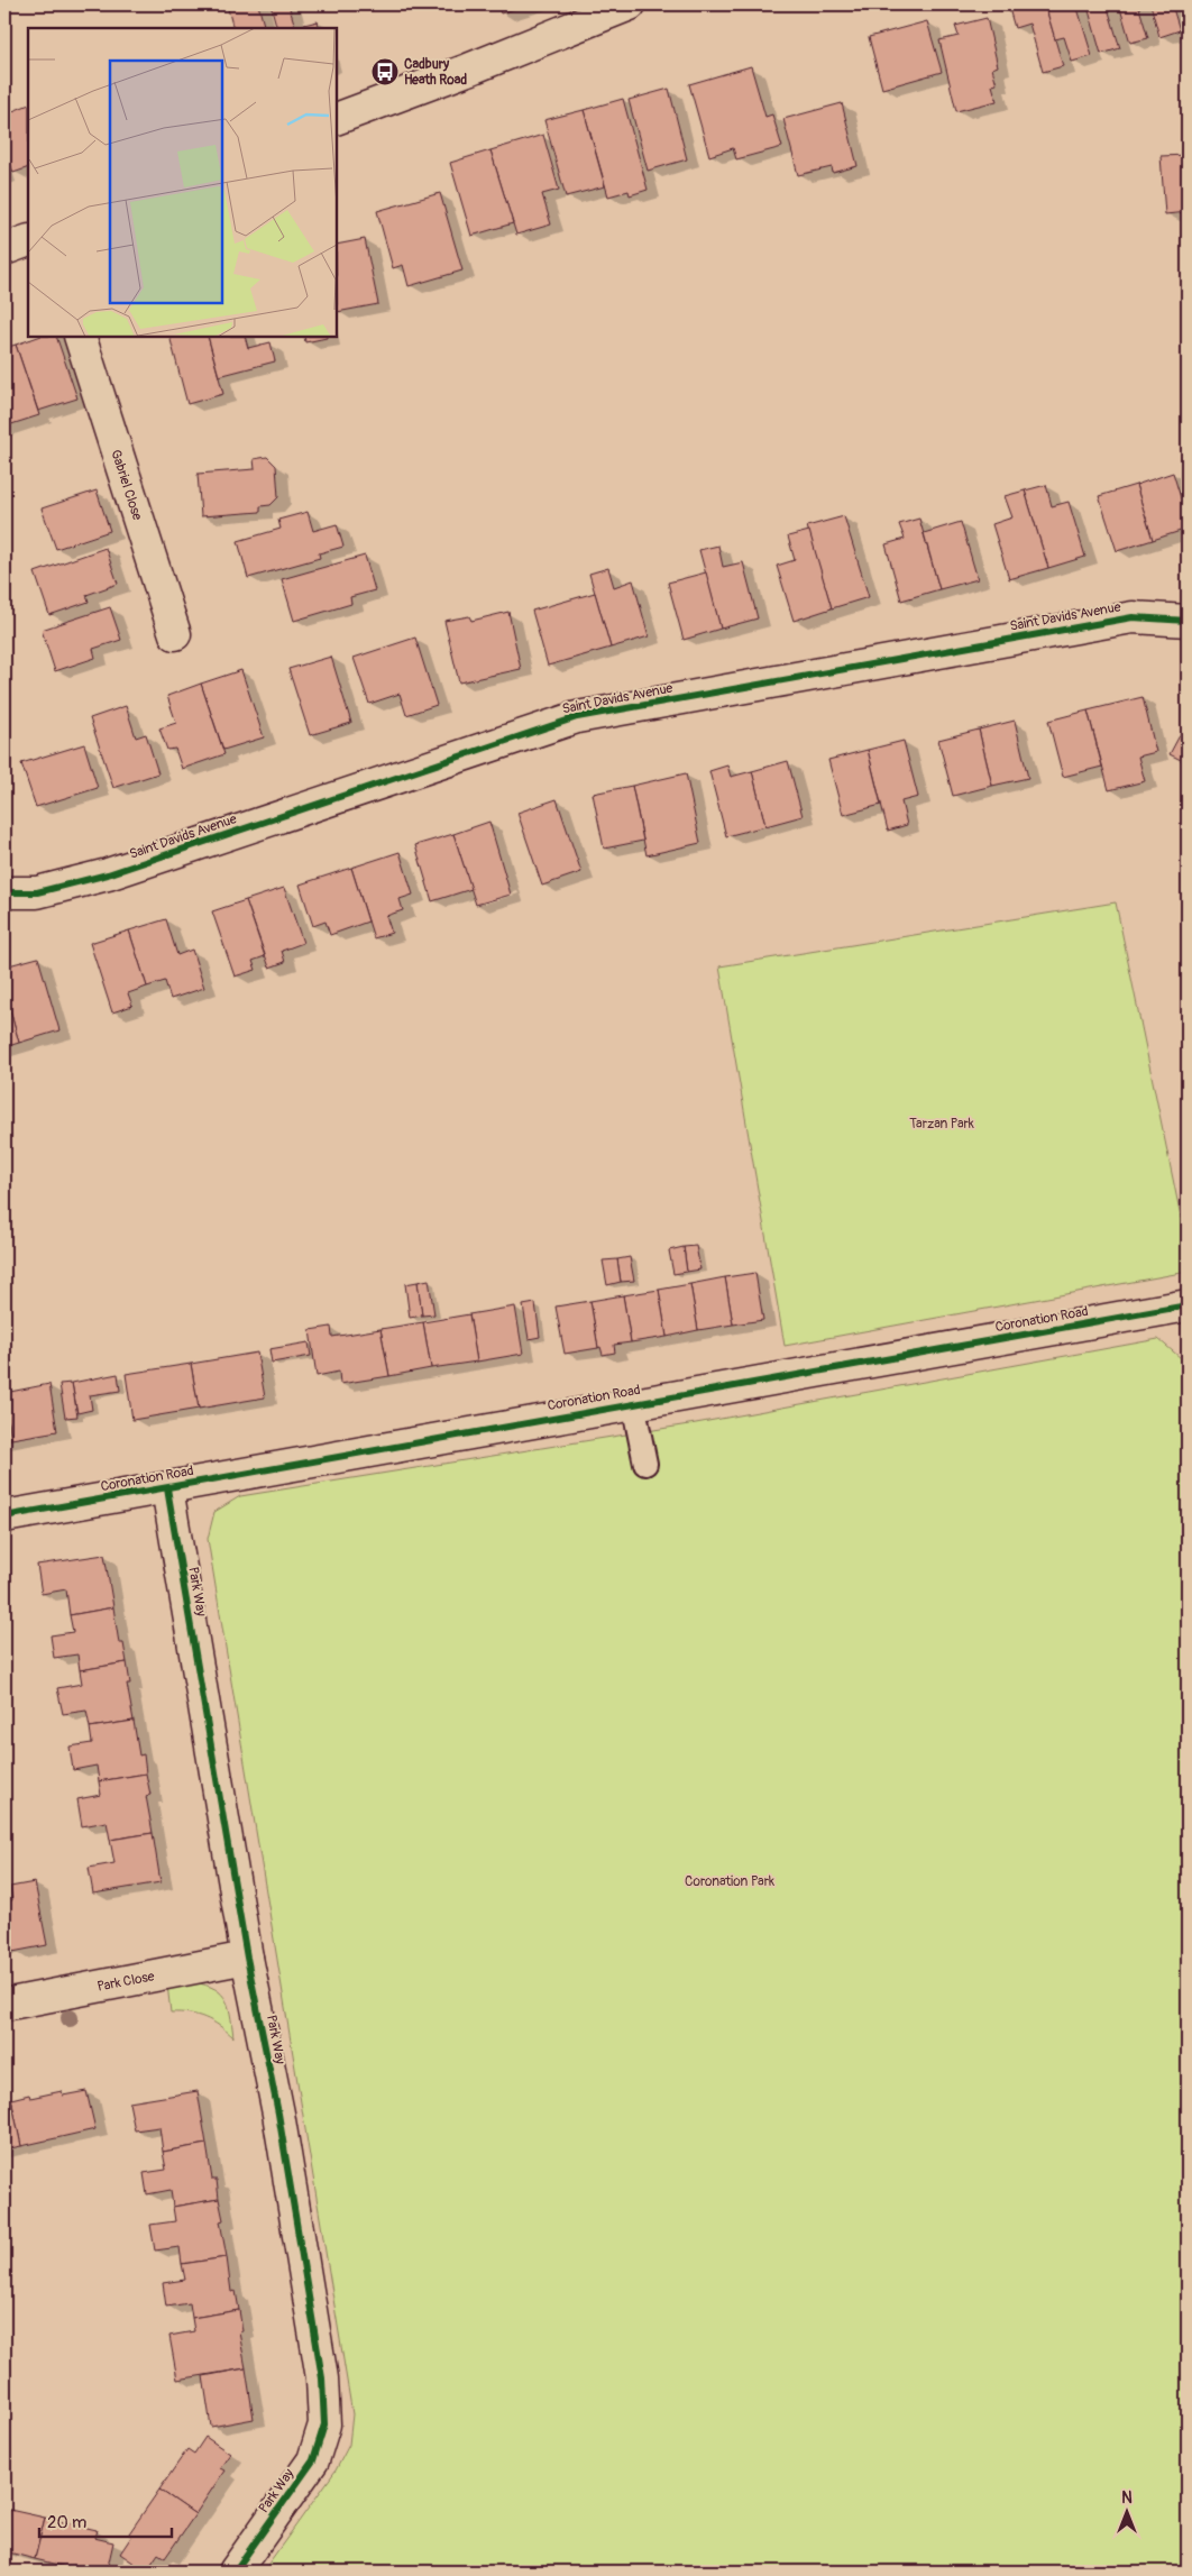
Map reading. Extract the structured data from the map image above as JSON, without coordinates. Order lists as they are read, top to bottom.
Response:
{
  "streets": {
    "street": [
      "Gabriel Close",
      "Saint Davids Avenue",
      "Coronation Road",
      "Park Way",
      "Park Close"
    ]
  },
  "crossings": [
    ["Coronation Road", "Park Way"],
    ["Park Way", "Park Close"]
  ],
  "parks": ["Tarzan Park", "Coronation Park"],
  "places": {
    "bus stop": ["Cadbury Heath Road"]
  },
  "scale_bar": "20 m",
  "north": "top"
}
